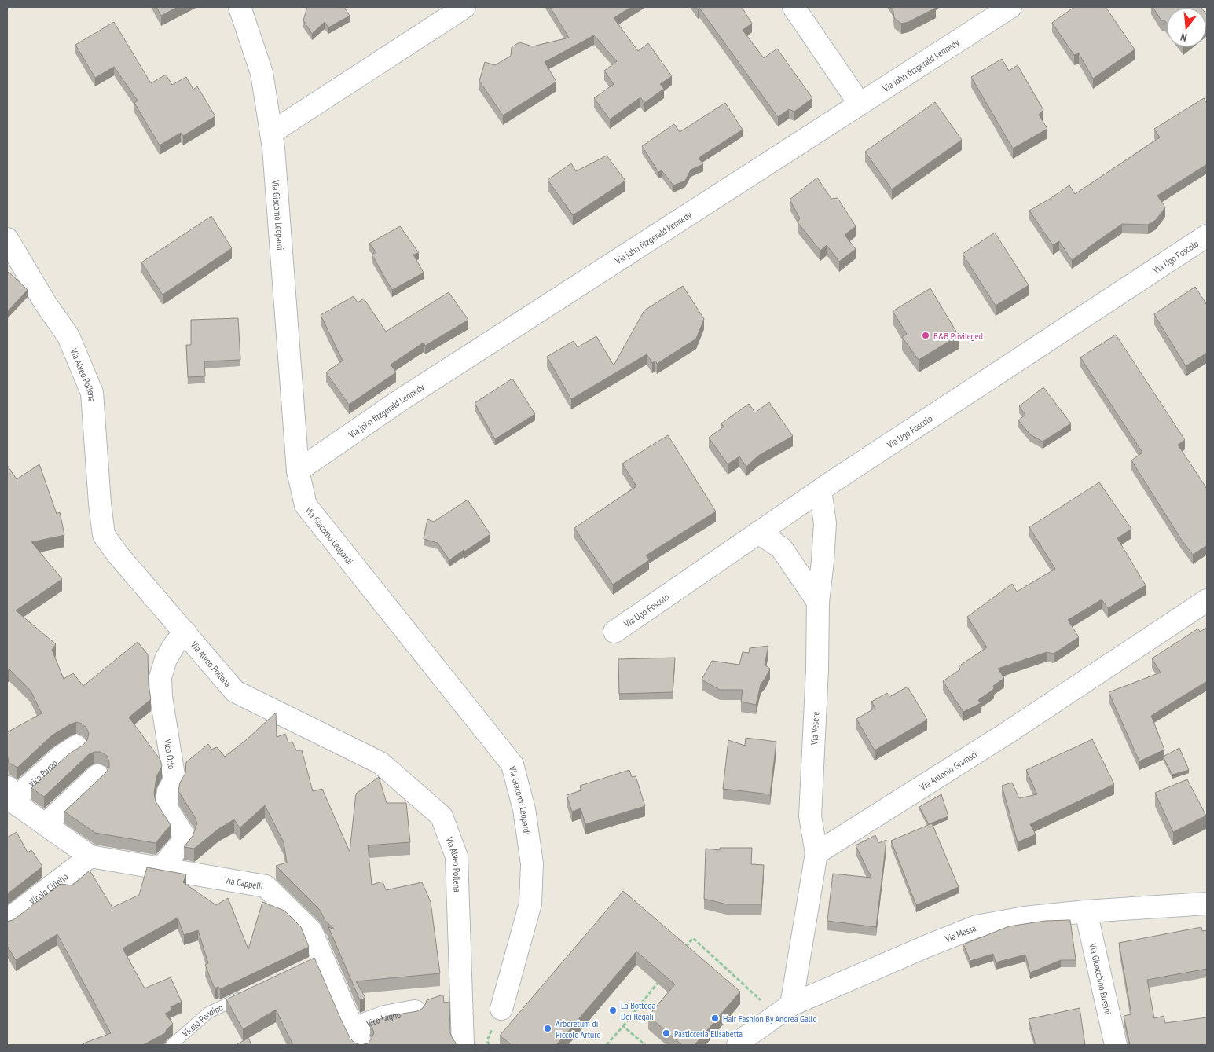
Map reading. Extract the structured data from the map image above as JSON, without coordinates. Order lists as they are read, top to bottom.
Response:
{
  "streets": {
    "street": [
      "Via john fitzgerald kennedy",
      "Via Giacomo Leopardi",
      "Via Ugo Foscolo",
      "Via Alveo Pollena",
      "Via Vesere",
      "Vico Orto",
      "Via Antonio Gramsci",
      "Vico Punzo",
      "Via Cappelli",
      "Vicolo Ciriello",
      "Via Massa",
      "Via Gioacchino Rossini",
      "Vico Lagno"
    ],
    "lane": ["Vicolo Pendino"]
  },
  "crossings": [
    ["Via john fitzgerald kennedy", "Via Giacomo Leopardi"],
    ["Via Ugo Foscolo", "Via Vesere"],
    ["Via Alveo Pollena", "Vico Orto"],
    ["Via Vesere", "Via Antonio Gramsci"],
    ["Vico Orto", "Via Cappelli"],
    ["Vico Punzo", "Via Cappelli"],
    ["Via Cappelli", "Vicolo Ciriello"],
    ["Via Cappelli", "Vico Lagno"],
    ["Via Massa", "Via Gioacchino Rossini"]
  ],
  "places": [
    "B&B Privileged",
    "La Bottega Dei Regali",
    "Hair Fashion By Andrea Gallo",
    "Arboretum di Piccolo Arturo",
    "Pasticceria Elisabetta"
  ],
  "north": "bottom"
}
